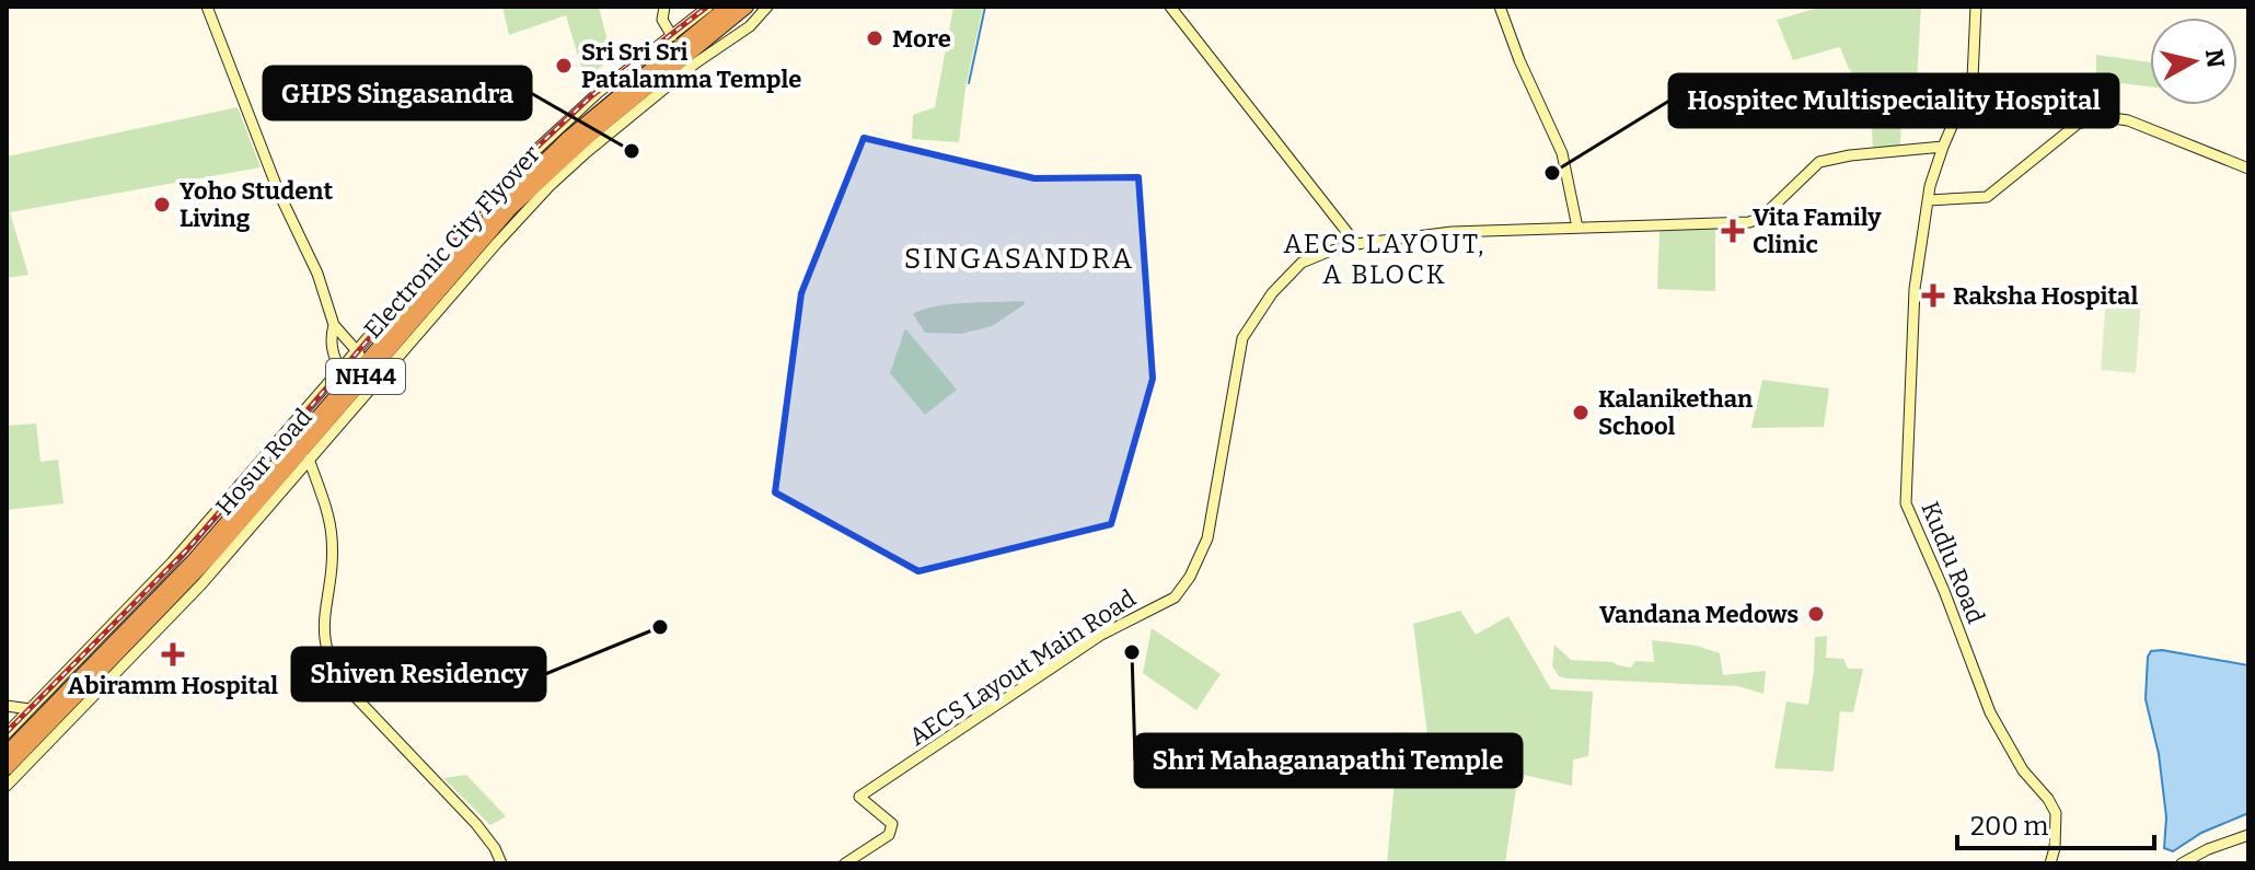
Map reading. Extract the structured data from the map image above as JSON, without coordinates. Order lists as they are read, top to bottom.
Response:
{
  "streets": {
    "highway": ["Electronic City Flyover", "NH44", "Hosur Road"],
    "street": ["Kudlu Road", "AECS Layout Main Road"]
  },
  "crossings": [
    ["Electronic City Flyover", "Hosur Road"],
    ["Kudlu Road", "AECS Layout Main Road"]
  ],
  "districts": ["AECS LAYOUT, A BLOCK", "SINGASANDRA"],
  "places": {
    "other": [
      "More",
      "Sri Sri Sri Patalamma Temple",
      "GHPS Singasandra",
      "Hospitec Multispeciality Hospital",
      "Yoho Student Living",
      "Kalanikethan School",
      "Vandana Medows",
      "Shiven Residency",
      "Shri Mahaganapathi Temple"
    ],
    "health": ["Vita Family Clinic", "Raksha Hospital", "Abiramm Hospital"]
  },
  "scale_bar": "200 m",
  "north": "right"
}
